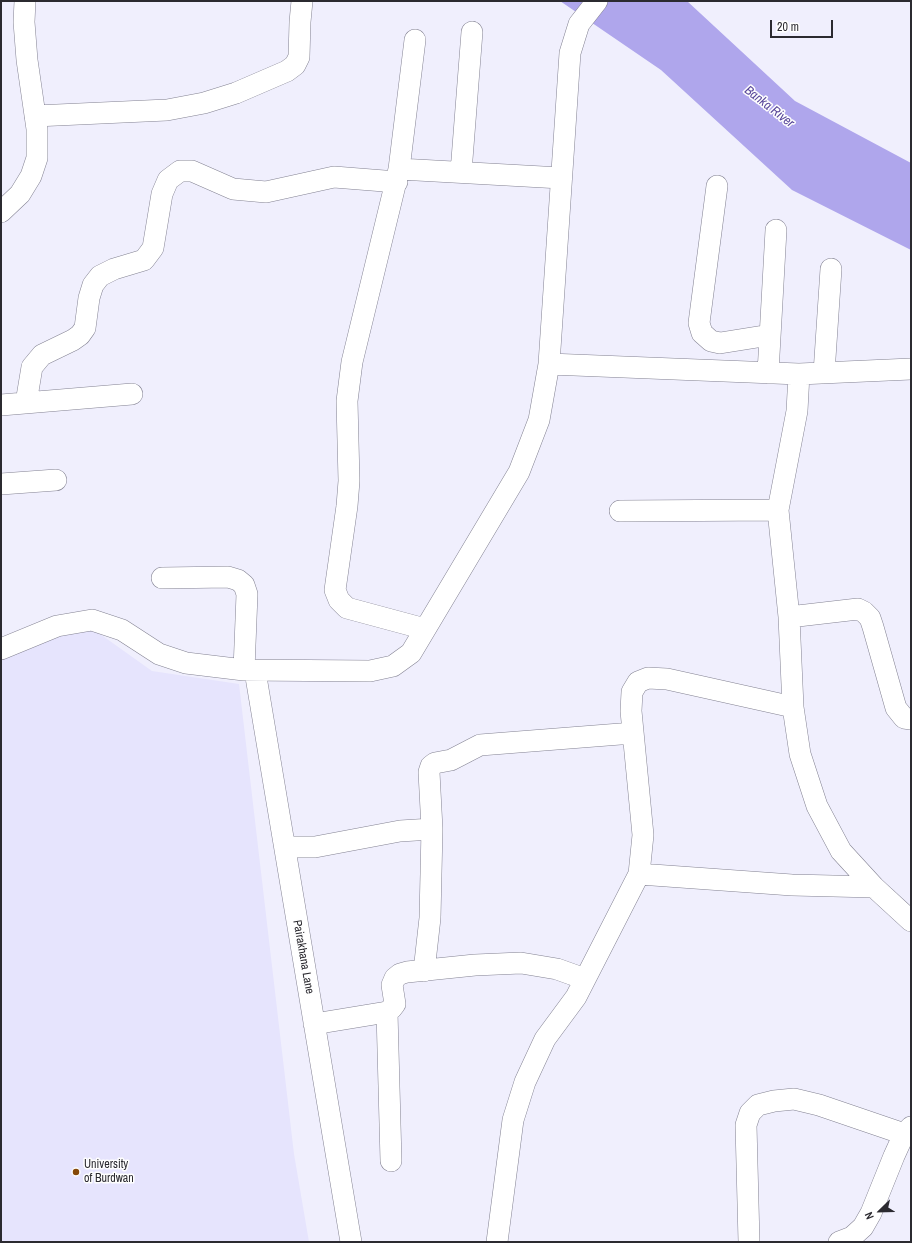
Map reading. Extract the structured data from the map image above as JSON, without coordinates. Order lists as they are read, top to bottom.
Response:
{
  "streets": {
    "street": ["Pairakhana Lane"]
  },
  "water": ["Banka River"],
  "places": ["University of Burdwan"],
  "scale_bar": "20 m",
  "north": "bottom left"
}
